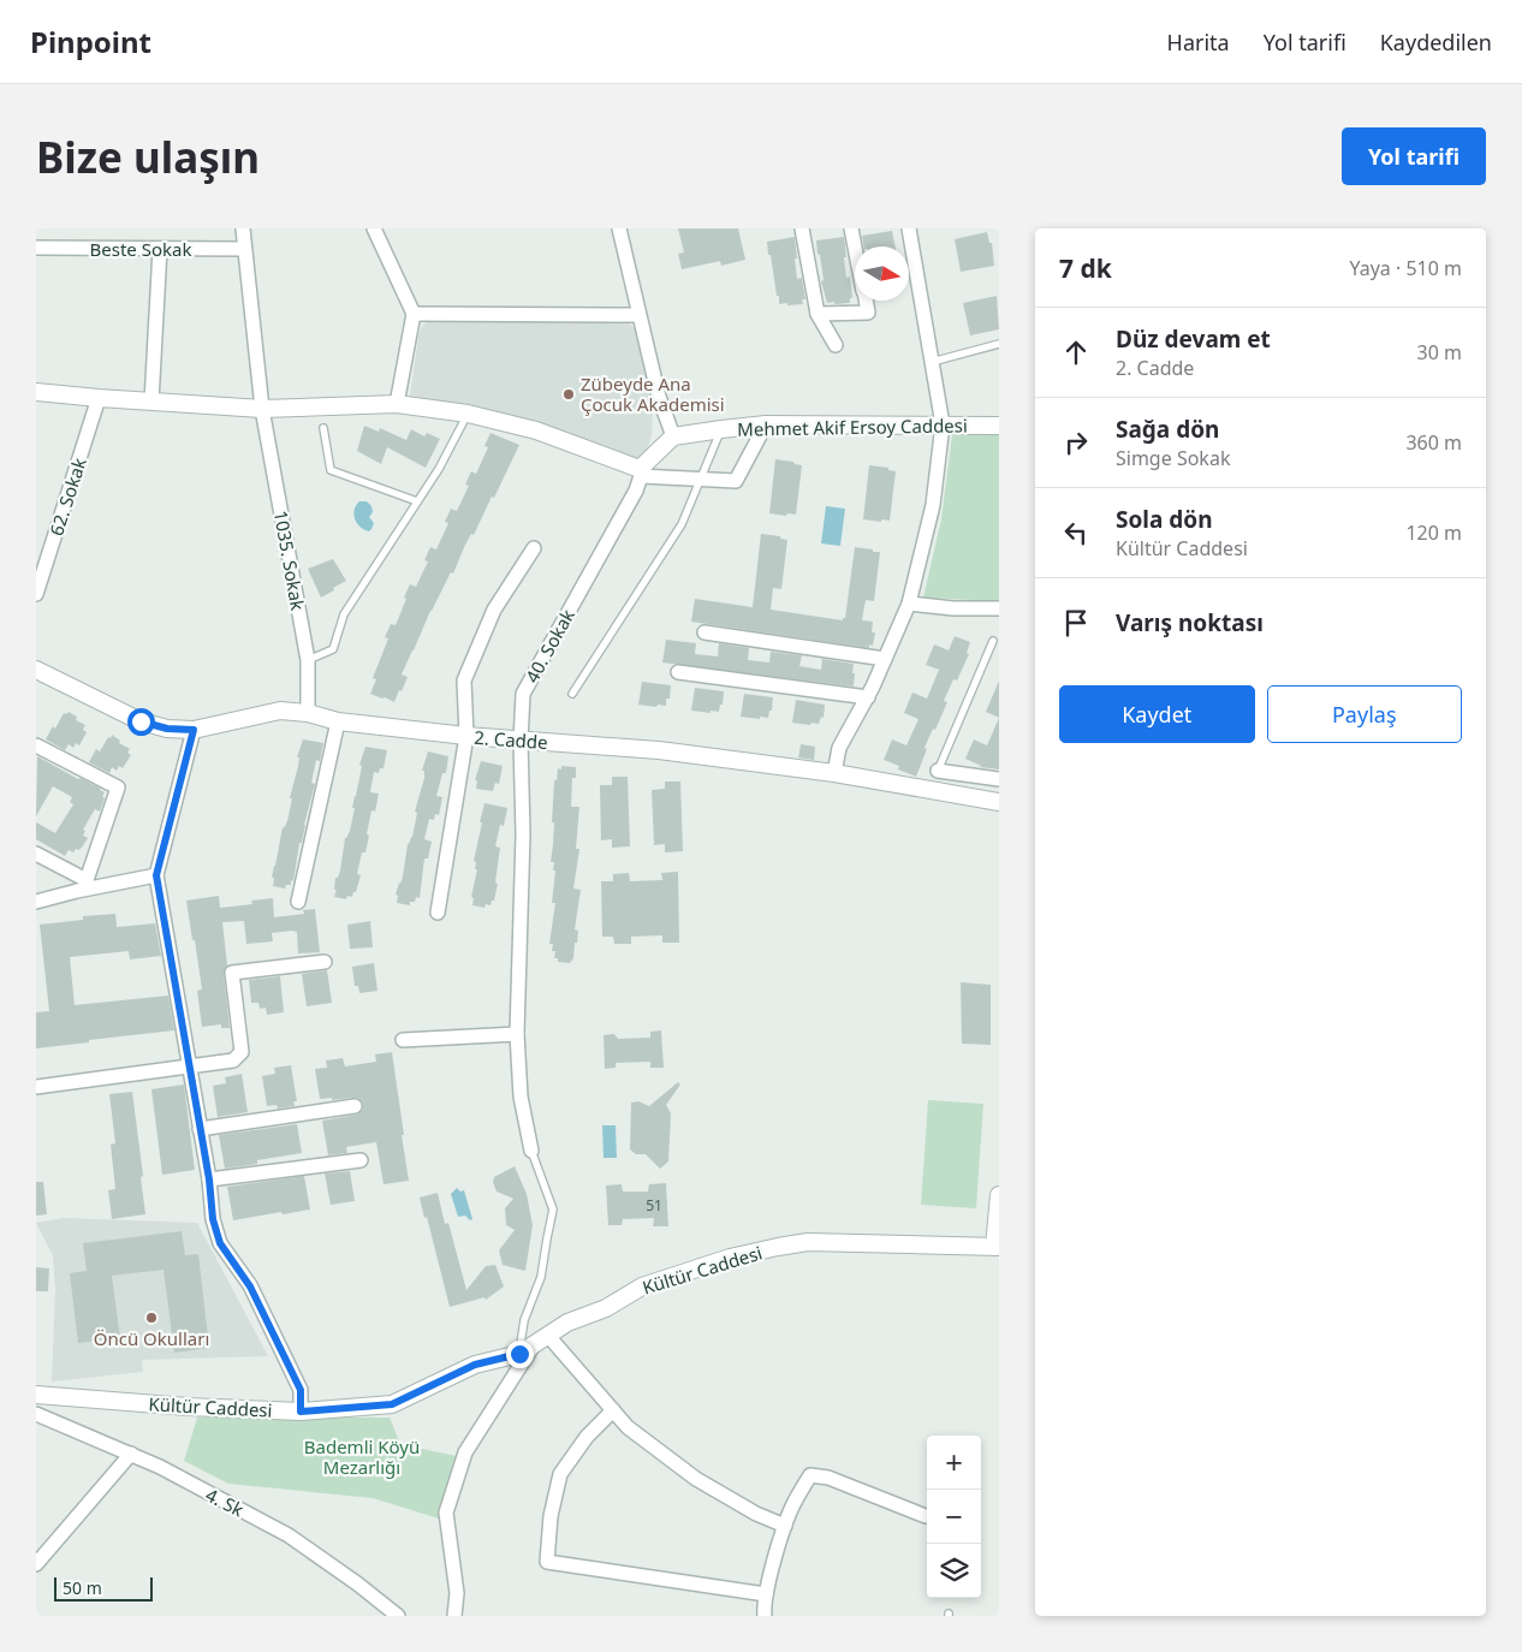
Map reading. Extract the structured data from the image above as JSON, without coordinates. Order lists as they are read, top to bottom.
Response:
{
  "streets": {
    "street": [
      "Beste Sokak",
      "Mehmet Akif Ersoy Caddesi",
      "62. Sokak",
      "1035. Sokak",
      "40. Sokak",
      "2. Cadde",
      "Kültür Caddesi",
      "4. Sk"
    ]
  },
  "crossings": [
    ["1035. Sokak", "2. Cadde"],
    ["40. Sokak", "2. Cadde"]
  ],
  "parks": ["Bademli Köyü Mezarlığı"],
  "places": ["Zübeyde Ana Çocuk Akademisi", "Öncü Okulları"],
  "house_numbers": ["51"],
  "scale_bar": "50 m",
  "north": "right",
  "page": {
    "header": "Pinpoint",
    "nav": ["Harita", "Yol tarifi", "Kaydedilen"],
    "buttons": [
      "Yol tarifi",
      ["Kaydet", "Paylaş"]
    ],
    "title": "Bize ulaşın",
    "heading": ["7 dk", "Yaya · 510 m"],
    "list": [
      ["Düz devam et", "2. Cadde", "30 m"],
      ["Sağa dön", "Simge Sokak", "360 m"],
      ["Sola dön", "Kültür Caddesi", "120 m"],
      "Varış noktası"
    ],
    "map_buttons": ["+", "−"],
    "scale": "50 m"
  }
}
